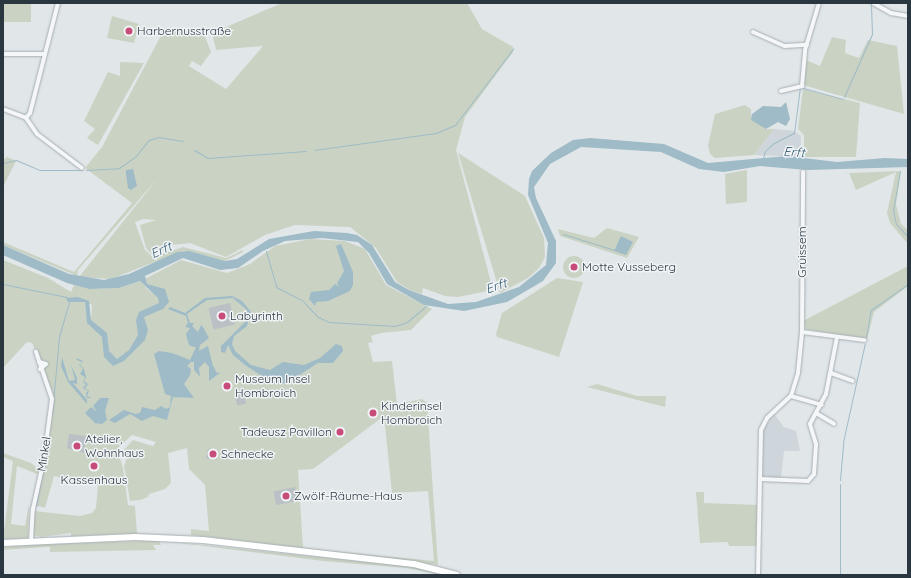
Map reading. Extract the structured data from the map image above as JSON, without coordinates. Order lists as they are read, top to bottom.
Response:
{
  "streets": {
    "street": ["Gruissem", "Minkel"]
  },
  "water": ["Erft"],
  "places": [
    "Harbernusstraße",
    "Motte Vusseberg",
    "Labyrinth",
    "Museum Insel Hombroich",
    "Kinderinsel Hombroich",
    "Tadeusz Pavillon",
    "Atelier, Wohnhaus",
    "Schnecke",
    "Kassenhaus",
    "Zwölf-Räume-Haus"
  ]
}
